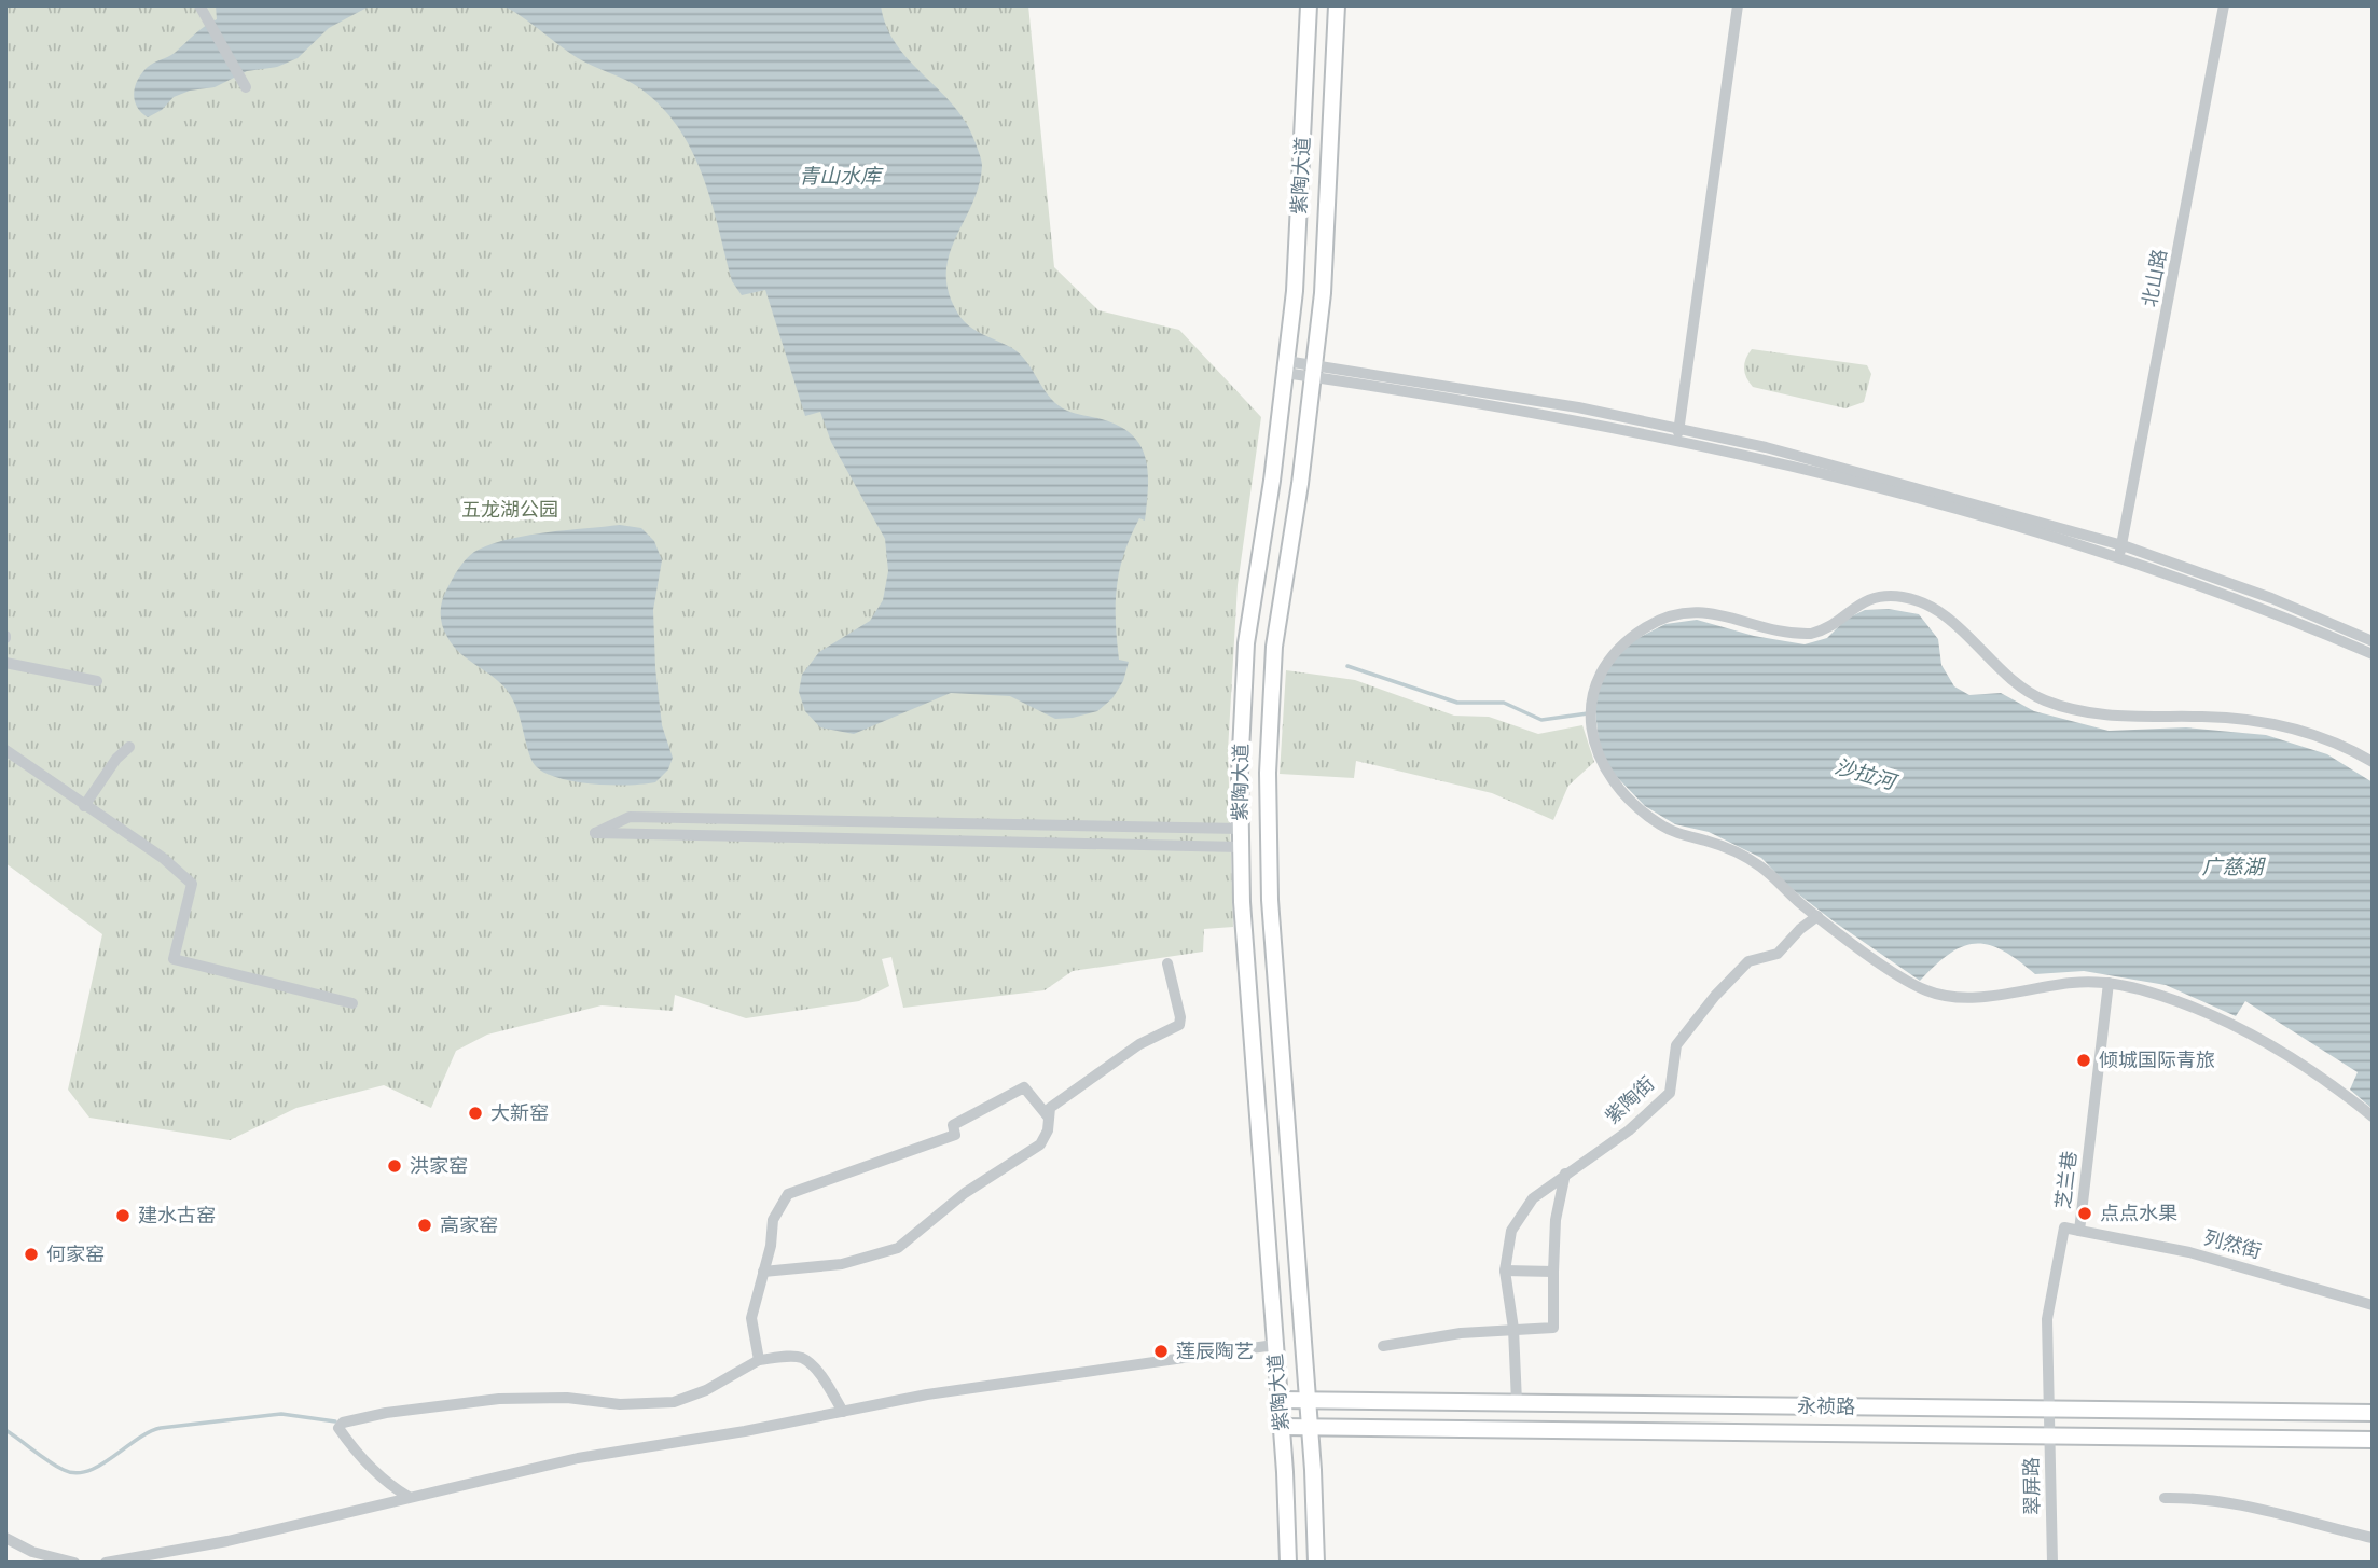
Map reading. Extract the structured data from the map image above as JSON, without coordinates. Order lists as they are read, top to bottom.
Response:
{
  "streets": {
    "main road": ["紫陶大道", "永祯路"],
    "street": [
      "北山路",
      "紫陶街",
      "芝兰巷",
      "列然街",
      "翠屏路"
    ]
  },
  "crossings": [
    ["紫陶大道", "永祯路"],
    ["紫陶街", "永祯路"],
    ["芝兰巷", "列然街"],
    ["芝兰巷", "永祯路"],
    ["芝兰巷", "翠屏路"],
    ["永祯路", "翠屏路"]
  ],
  "water": ["青山水库", "沙拉河", "广慈湖"],
  "parks": ["五龙湖公园"],
  "places": [
    "倾城国际青旅",
    "大新窑",
    "洪家窑",
    "点点水果",
    "建水古窑",
    "高家窑",
    "何家窑",
    "莲辰陶艺"
  ]
}
